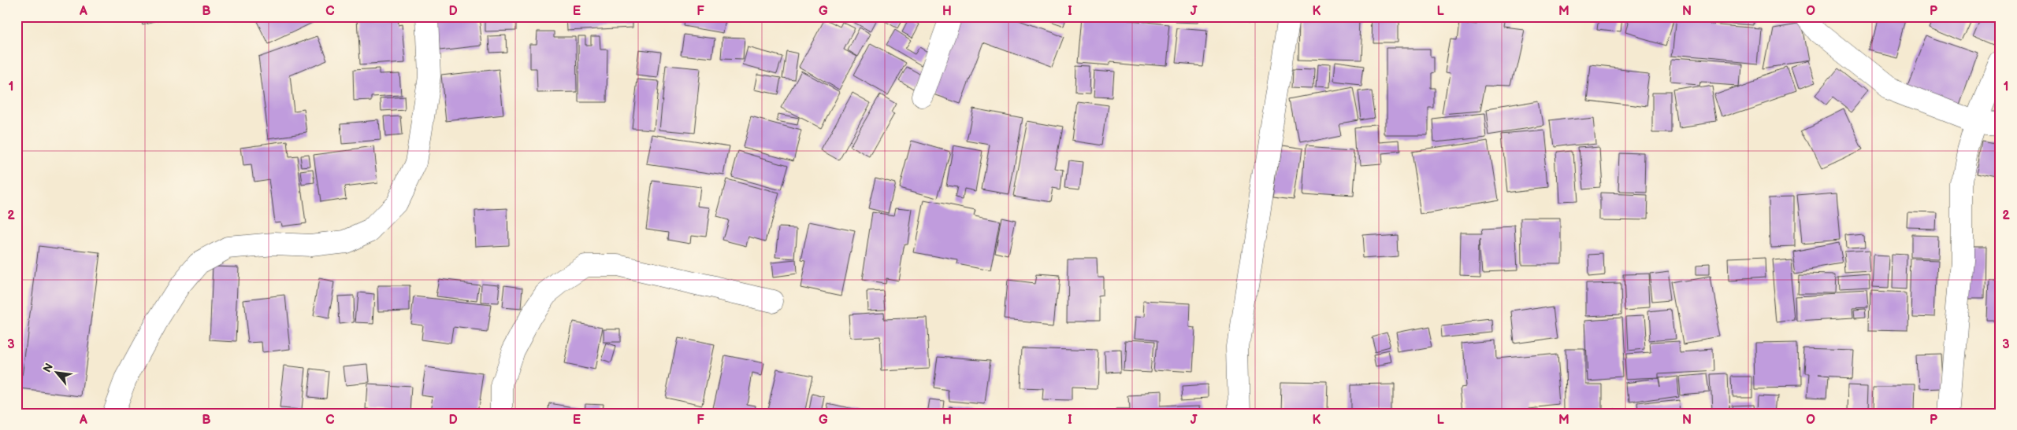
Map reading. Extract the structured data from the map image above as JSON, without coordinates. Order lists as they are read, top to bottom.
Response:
{
  "north": "top left",
  "grid": {
    "columns": [
      "A",
      "B",
      "C",
      "D",
      "E",
      "F",
      "G",
      "H",
      "I",
      "J",
      "K",
      "L",
      "M",
      "N",
      "O",
      "P"
    ],
    "rows": ["1", "2", "3"]
  }
}
